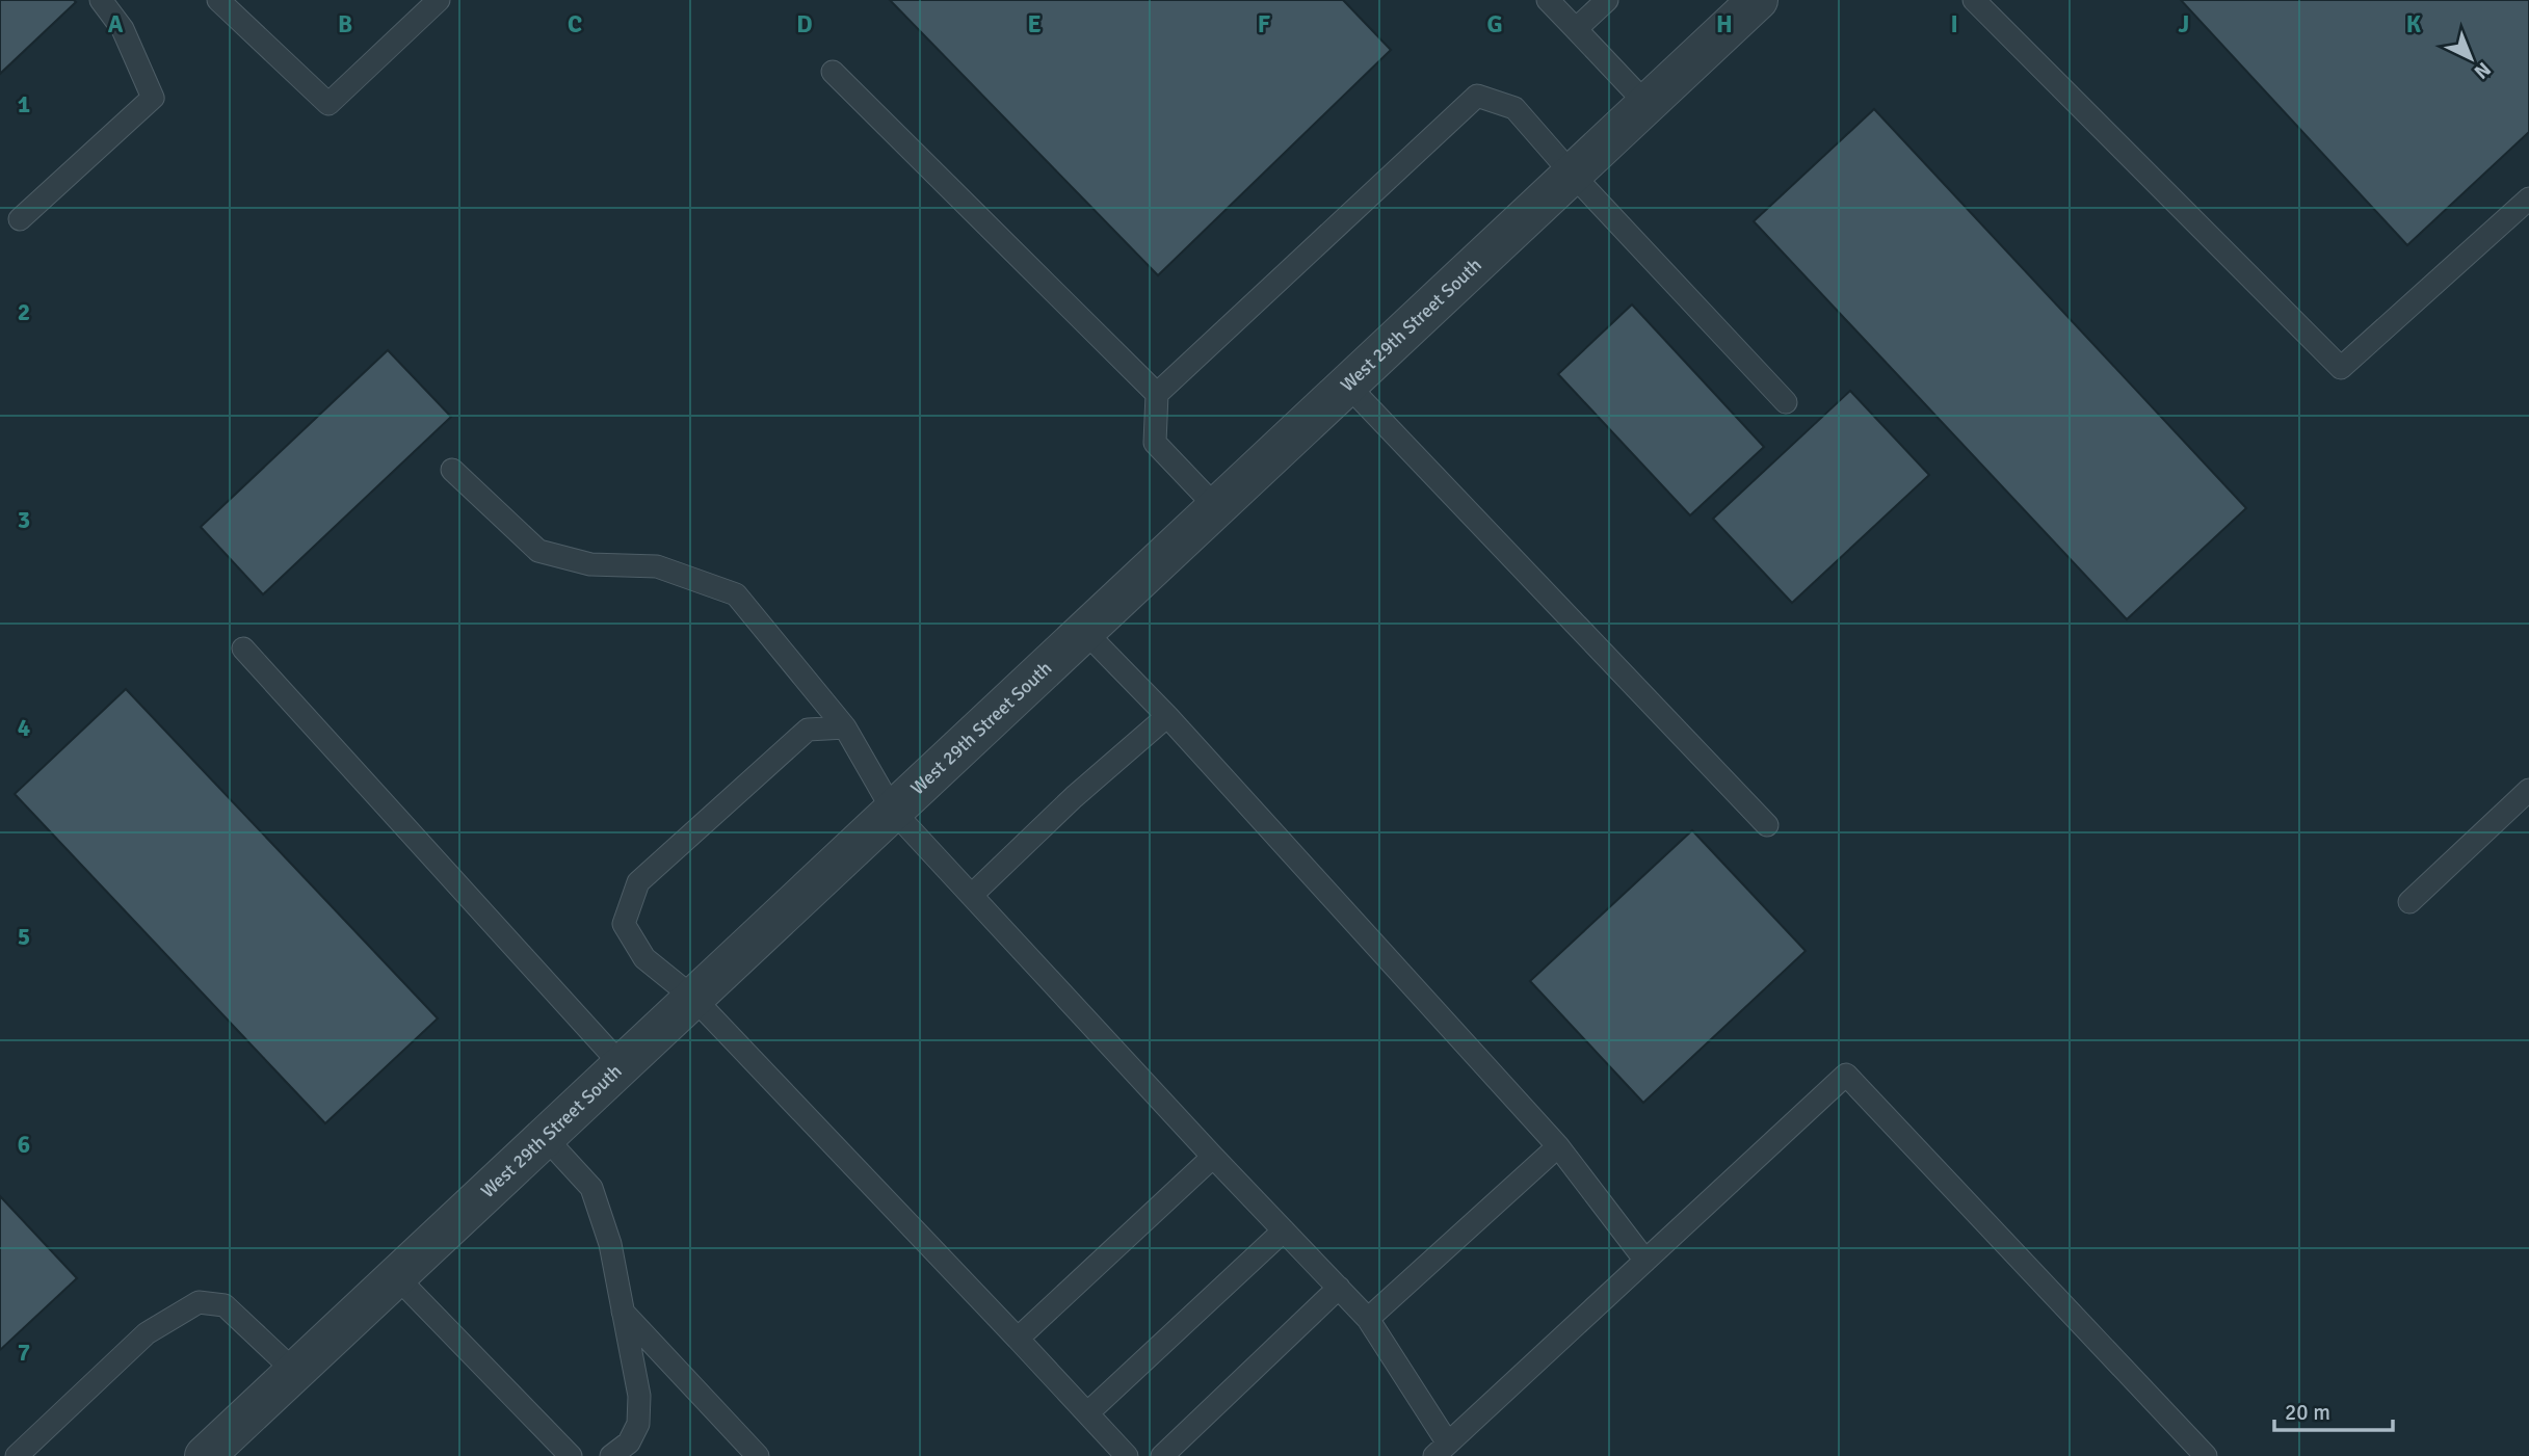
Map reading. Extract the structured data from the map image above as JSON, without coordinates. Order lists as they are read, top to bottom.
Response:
{
  "streets": {
    "street": ["West 29th Street South"]
  },
  "scale_bar": "20 m",
  "north": "bottom right",
  "grid": {
    "columns": [
      "A",
      "B",
      "C",
      "D",
      "E",
      "F",
      "G",
      "H",
      "I",
      "J",
      "K"
    ],
    "rows": [
      "1",
      "2",
      "3",
      "4",
      "5",
      "6",
      "7"
    ]
  }
}
